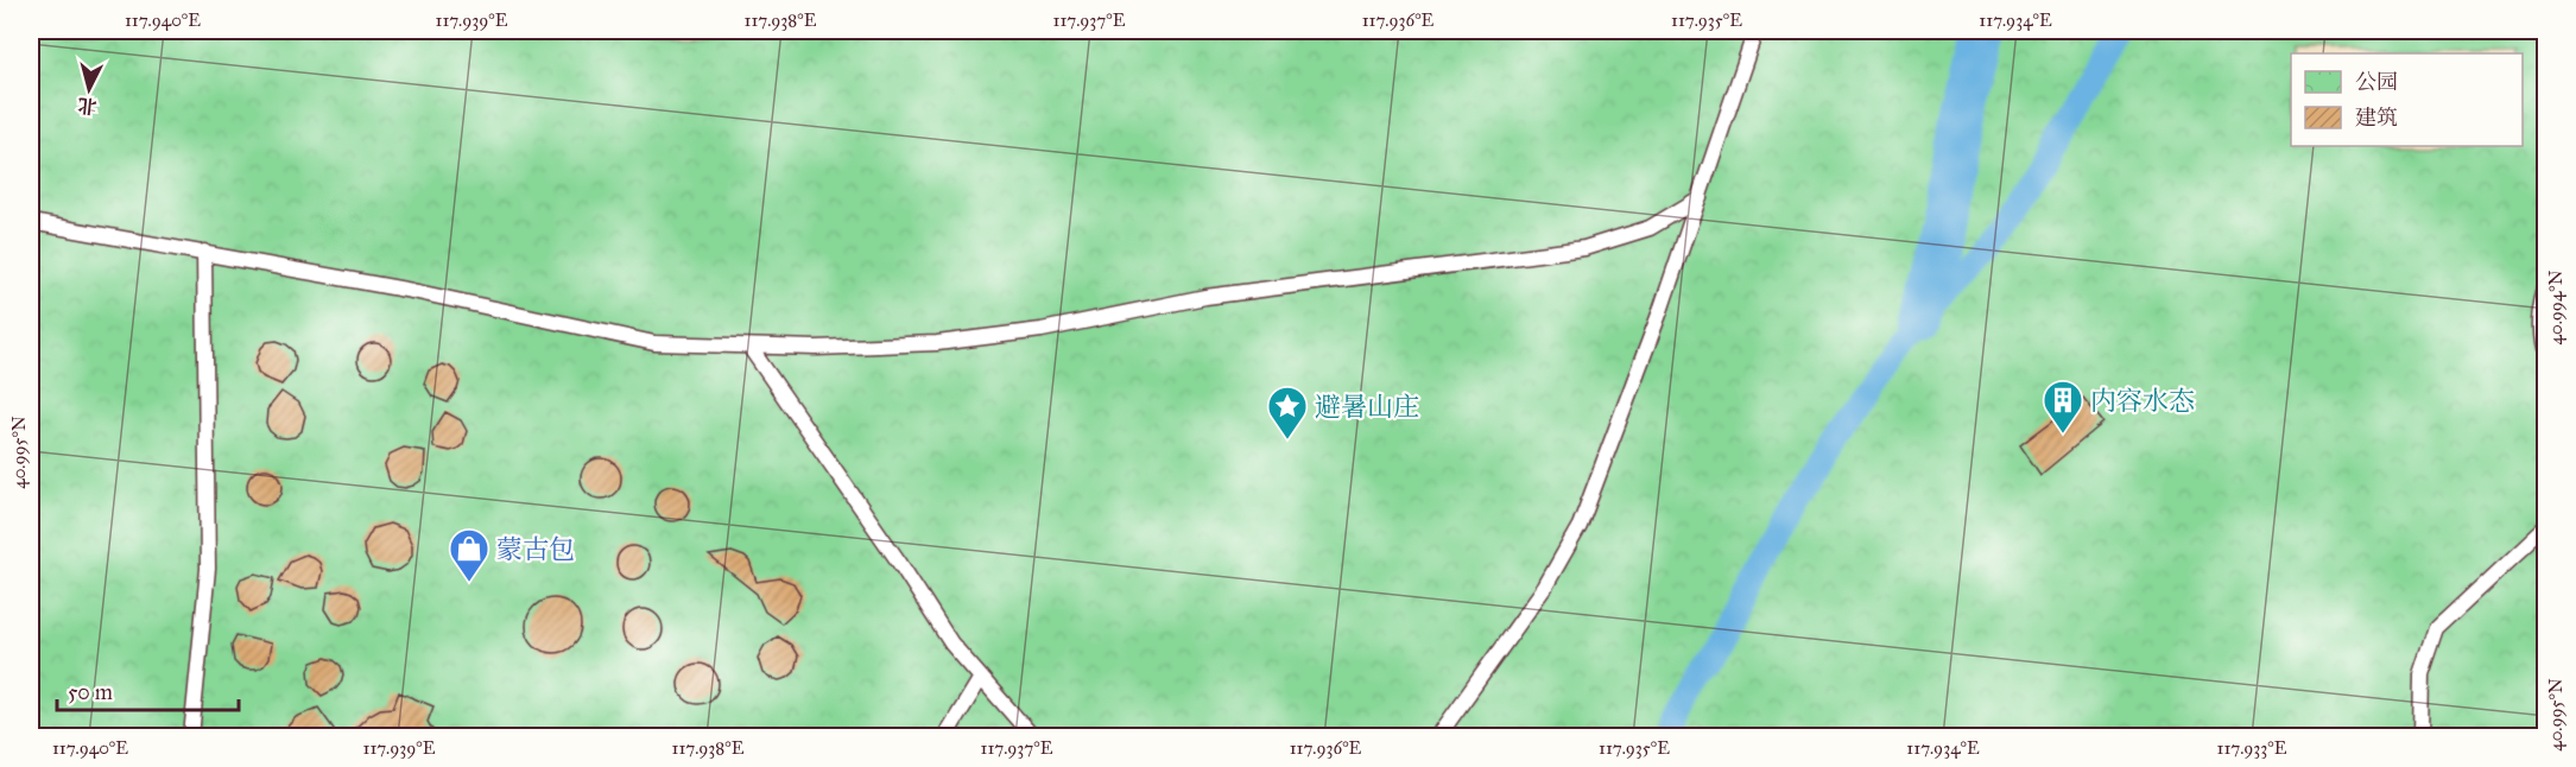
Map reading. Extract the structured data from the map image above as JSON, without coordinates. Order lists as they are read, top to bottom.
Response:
{
  "places": {
    "building": ["内容水态"],
    "place": ["避暑山庄"],
    "shop": ["蒙古包"]
  },
  "legend": ["公园", "建筑"],
  "scale_bar": "50 m",
  "north": "bottom",
  "coordinates": [
    "117.940°E",
    "117.939°E",
    "117.938°E",
    "117.937°E",
    "117.936°E",
    "117.935°E",
    "117.934°E",
    "40.994°N",
    "40.995°N",
    "117.933°E"
  ]
}
